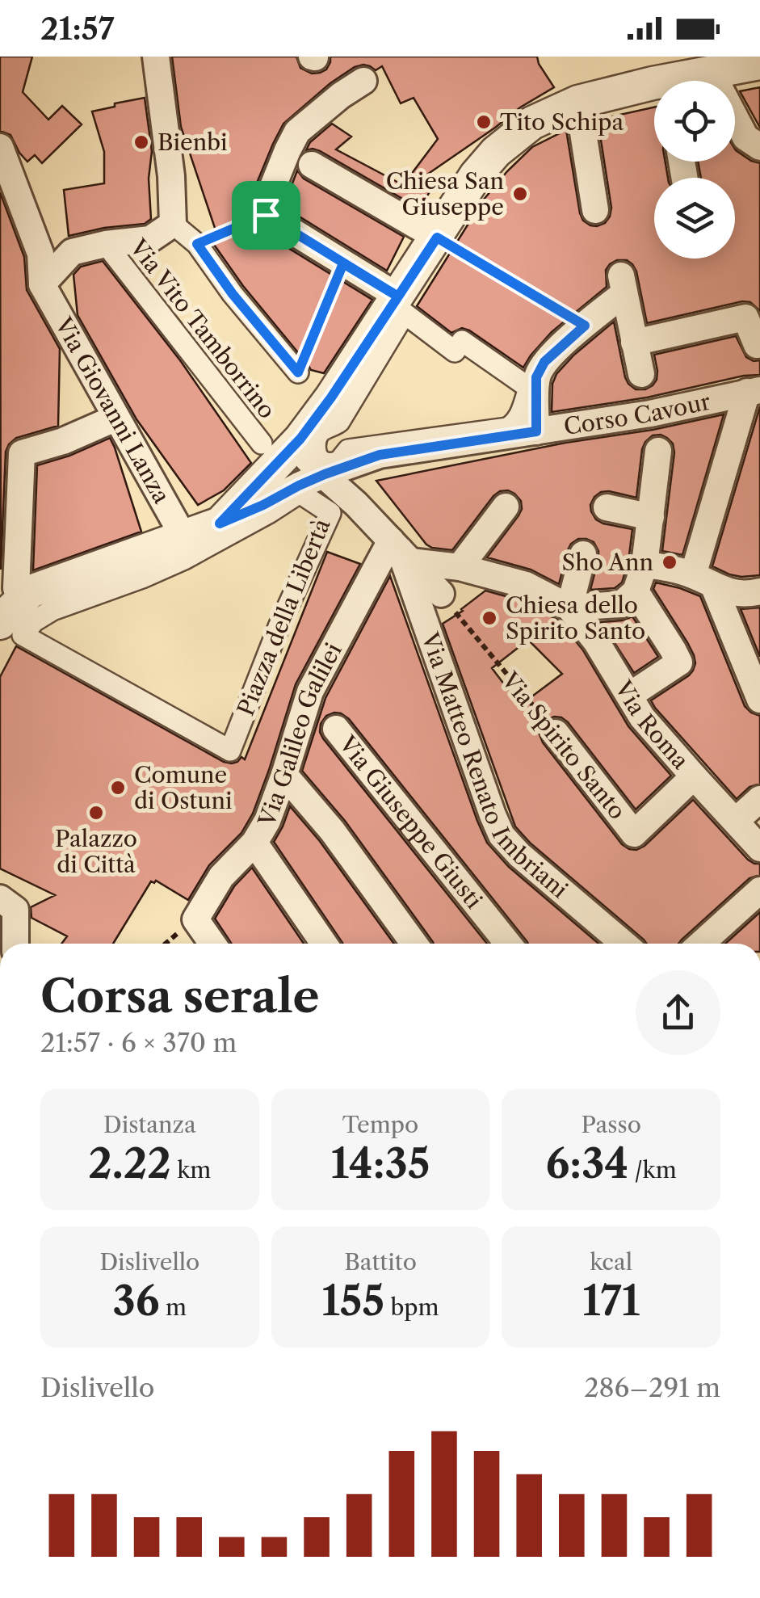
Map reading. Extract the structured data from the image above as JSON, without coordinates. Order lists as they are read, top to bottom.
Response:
{
  "streets": {
    "street": [
      "Via Vito Tamborrino",
      "Via Giovanni Lanza",
      "Corso Cavour",
      "Piazza della Libertà",
      "Via Roma",
      "Via Galileo Galilei",
      "Via Spirito Santo",
      "Via Matteo Renato Imbriani",
      "Via Giuseppe Giusti"
    ]
  },
  "crossings": [
    ["Via Giovanni Lanza", "Piazza della Libertà"],
    ["Corso Cavour", "Piazza della Libertà"],
    ["Piazza della Libertà", "Via Roma"],
    ["Piazza della Libertà", "Via Galileo Galilei"],
    ["Piazza della Libertà", "Via Spirito Santo"],
    ["Piazza della Libertà", "Via Matteo Renato Imbriani"],
    ["Via Roma", "Via Galileo Galilei"],
    ["Via Roma", "Via Spirito Santo"],
    ["Via Roma", "Via Matteo Renato Imbriani"],
    ["Via Galileo Galilei", "Via Matteo Renato Imbriani"]
  ],
  "places": [
    "Tito Schipa",
    "Bienbi",
    "Chiesa San Giuseppe",
    "Sho Ann",
    "Chiesa dello Spirito Santo",
    "Comune di Ostuni",
    "Palazzo di Città"
  ],
  "page": {
    "status": "21:57",
    "heading": ["Corsa serale", "21:57 · 6 × 370 m"],
    "stats": [
      ["Distanza", "2.22 km"],
      ["Tempo", "14:35"],
      ["Passo", "6:34 /km"],
      ["Dislivello", "36 m"],
      ["Battito", "155 bpm"],
      ["kcal", "171"]
    ],
    "chart": ["Dislivello", "286–291 m"]
  }
}
